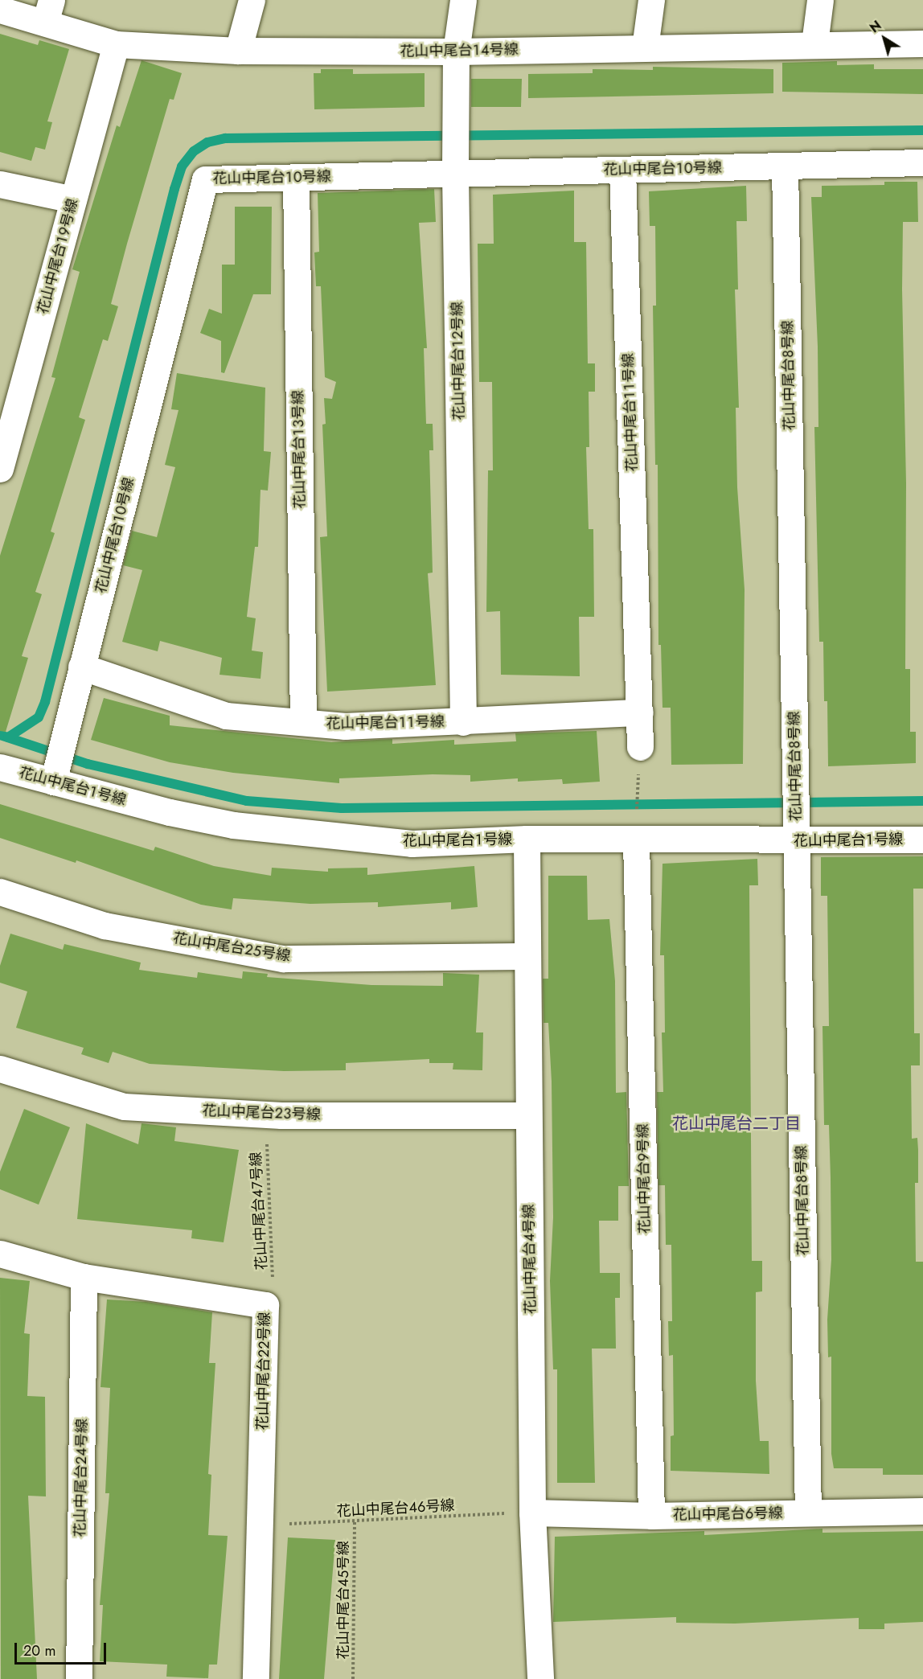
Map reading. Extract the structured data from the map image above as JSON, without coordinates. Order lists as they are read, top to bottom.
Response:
{
  "streets": {
    "street": [
      "花山中尾台１４号線",
      "花山中尾台１０号線",
      "花山中尾台１９号線",
      "花山中尾台１２号線",
      "花山中尾台８号線",
      "花山中尾台１１号線",
      "花山中尾台１３号線",
      "花山中尾台１号線",
      "花山中尾台２５号線",
      "花山中尾台２３号線",
      "花山中尾台９号線",
      "花山中尾台４号線",
      "花山中尾台２２号線",
      "花山中尾台２４号線",
      "花山中尾台６号線"
    ],
    "path": ["花山中尾台４７号線", "花山中尾台４６号線", "花山中尾台４５号線"]
  },
  "crossings": [
    ["花山中尾台１４号線", "花山中尾台１９号線"],
    ["花山中尾台１４号線", "花山中尾台１２号線"],
    ["花山中尾台１０号線", "花山中尾台１２号線"],
    ["花山中尾台１０号線", "花山中尾台８号線"],
    ["花山中尾台１０号線", "花山中尾台１１号線"],
    ["花山中尾台１０号線", "花山中尾台１３号線"],
    ["花山中尾台１０号線", "花山中尾台１号線"],
    ["花山中尾台１２号線", "花山中尾台１１号線"],
    ["花山中尾台８号線", "花山中尾台１号線"],
    ["花山中尾台８号線", "花山中尾台６号線"],
    ["花山中尾台１１号線", "花山中尾台１３号線"],
    ["花山中尾台１号線", "花山中尾台９号線"],
    ["花山中尾台１号線", "花山中尾台４号線"],
    ["花山中尾台２５号線", "花山中尾台４号線"],
    ["花山中尾台２３号線", "花山中尾台４７号線"],
    ["花山中尾台２３号線", "花山中尾台４号線"],
    ["花山中尾台９号線", "花山中尾台６号線"],
    ["花山中尾台４７号線", "花山中尾台２２号線"],
    ["花山中尾台４号線", "花山中尾台４６号線"],
    ["花山中尾台４号線", "花山中尾台６号線"],
    ["花山中尾台２２号線", "花山中尾台２４号線"],
    ["花山中尾台２２号線", "花山中尾台４６号線"],
    ["花山中尾台４６号線", "花山中尾台６号線"],
    ["花山中尾台４６号線", "花山中尾台４５号線"]
  ],
  "districts": ["花山中尾台二丁目"],
  "scale_bar": "20 m",
  "north": "top left"
}
